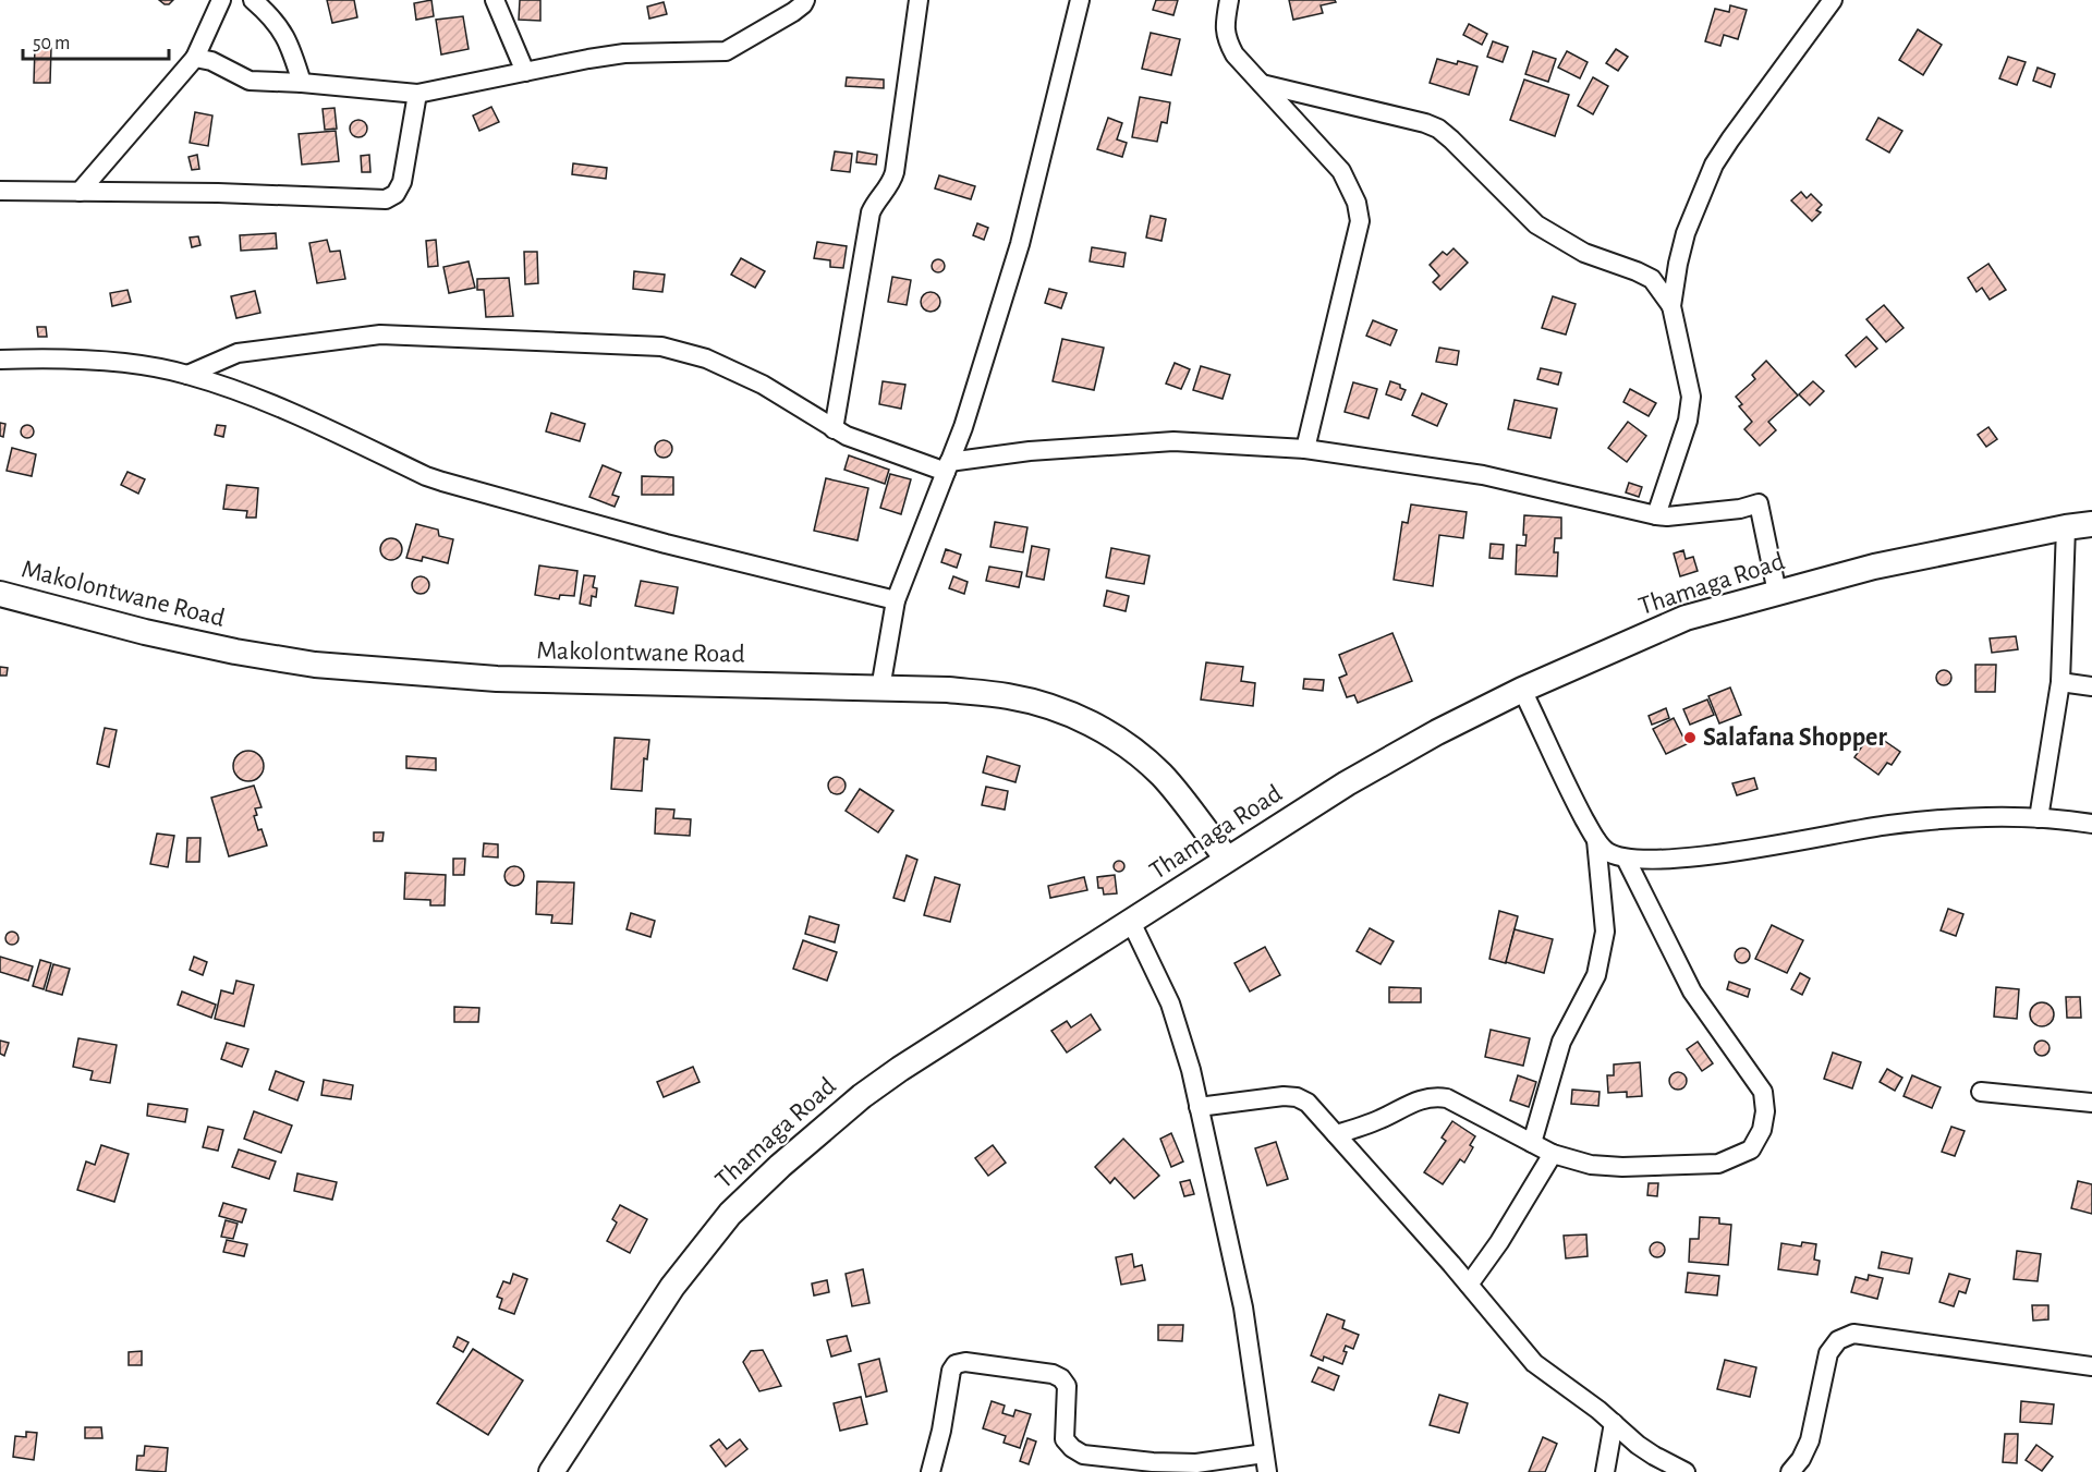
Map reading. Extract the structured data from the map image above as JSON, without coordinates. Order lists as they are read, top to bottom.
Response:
{
  "streets": {
    "main road": ["Thamaga Road", "Makolontwane Road"]
  },
  "crossings": [
    ["Thamaga Road", "Makolontwane Road"]
  ],
  "places": ["Salafana Shopper"],
  "scale_bar": "50 m"
}
